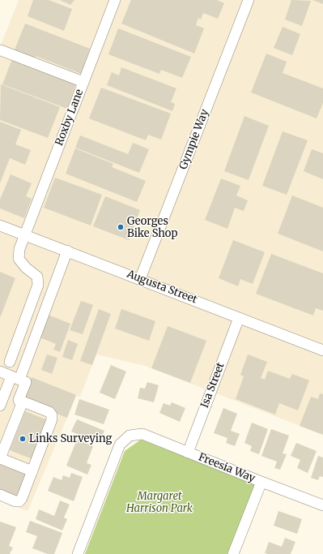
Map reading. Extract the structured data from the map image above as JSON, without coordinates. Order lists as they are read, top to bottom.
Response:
{
  "streets": {
    "street": [
      "Roxby Lane",
      "Gympie Way",
      "Augusta Street",
      "Isa Street",
      "Freesia Way"
    ]
  },
  "crossings": [
    ["Roxby Lane", "Augusta Street"],
    ["Gympie Way", "Augusta Street"],
    ["Augusta Street", "Isa Street"],
    ["Isa Street", "Freesia Way"]
  ],
  "parks": ["Margaret Harrison Park"],
  "places": ["Georges Bike Shop", "Links Surveying"]
}
